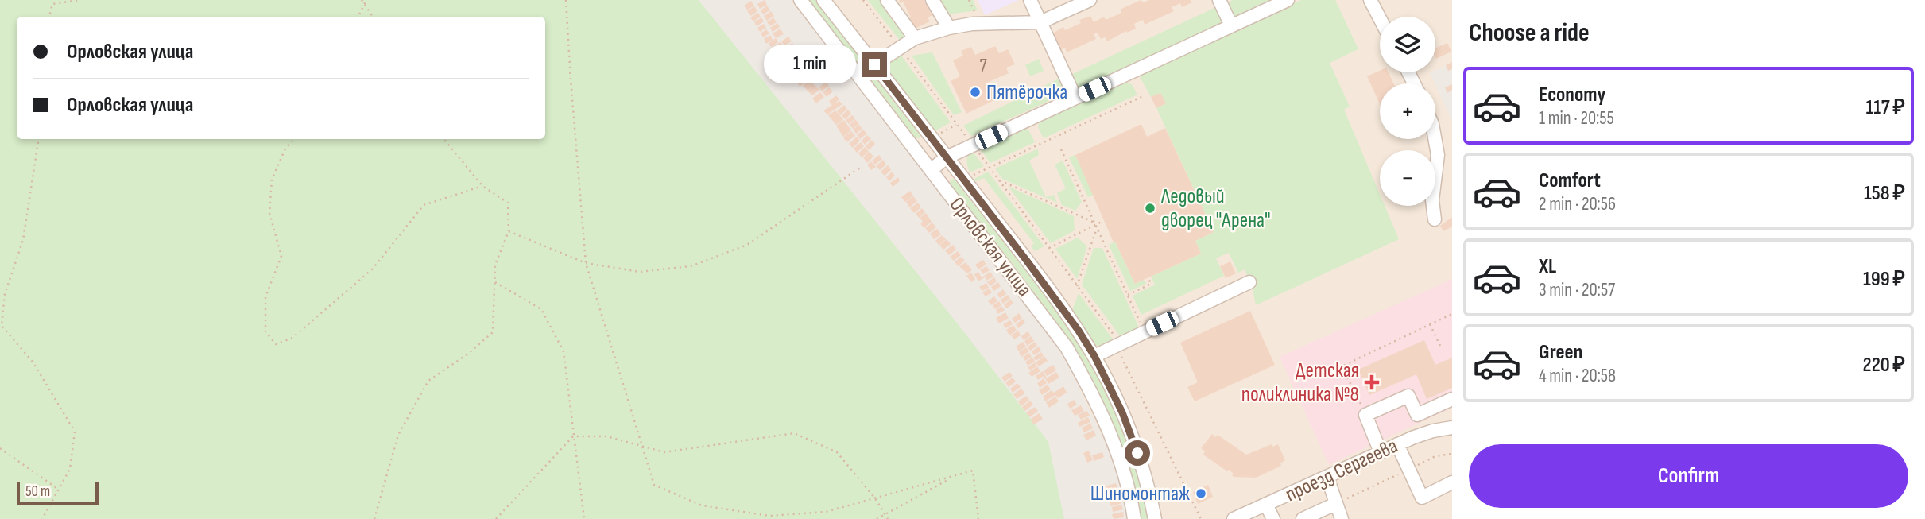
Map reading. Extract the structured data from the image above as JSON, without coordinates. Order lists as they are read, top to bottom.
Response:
{
  "streets": {
    "street": ["Орловская улица", "проезд Сергеева"]
  },
  "places": {
    "other": ["Пятёрочка", "Ледовый дворец \"Арена\"", "Шиномонтаж"],
    "health": ["Детская поликлиника №8"]
  },
  "house_numbers": ["7"],
  "scale_bar": "50 m",
  "page": {
    "heading": "Choose a ride",
    "map_buttons": ["+", "−"],
    "banner": ["Орловская улица", "Орловская улица"],
    "bubble": "1 min",
    "list": [
      {
        "name": "Economy",
        "note": "1 min · 20:55",
        "value": "117 ₽"
      },
      {
        "name": "Comfort",
        "note": "2 min · 20:56",
        "value": "158 ₽"
      },
      {
        "name": "XL",
        "note": "3 min · 20:57",
        "value": "199 ₽"
      },
      {
        "name": "Green",
        "note": "4 min · 20:58",
        "value": "220 ₽"
      }
    ],
    "buttons": "Confirm",
    "scale": "50 m"
  }
}
